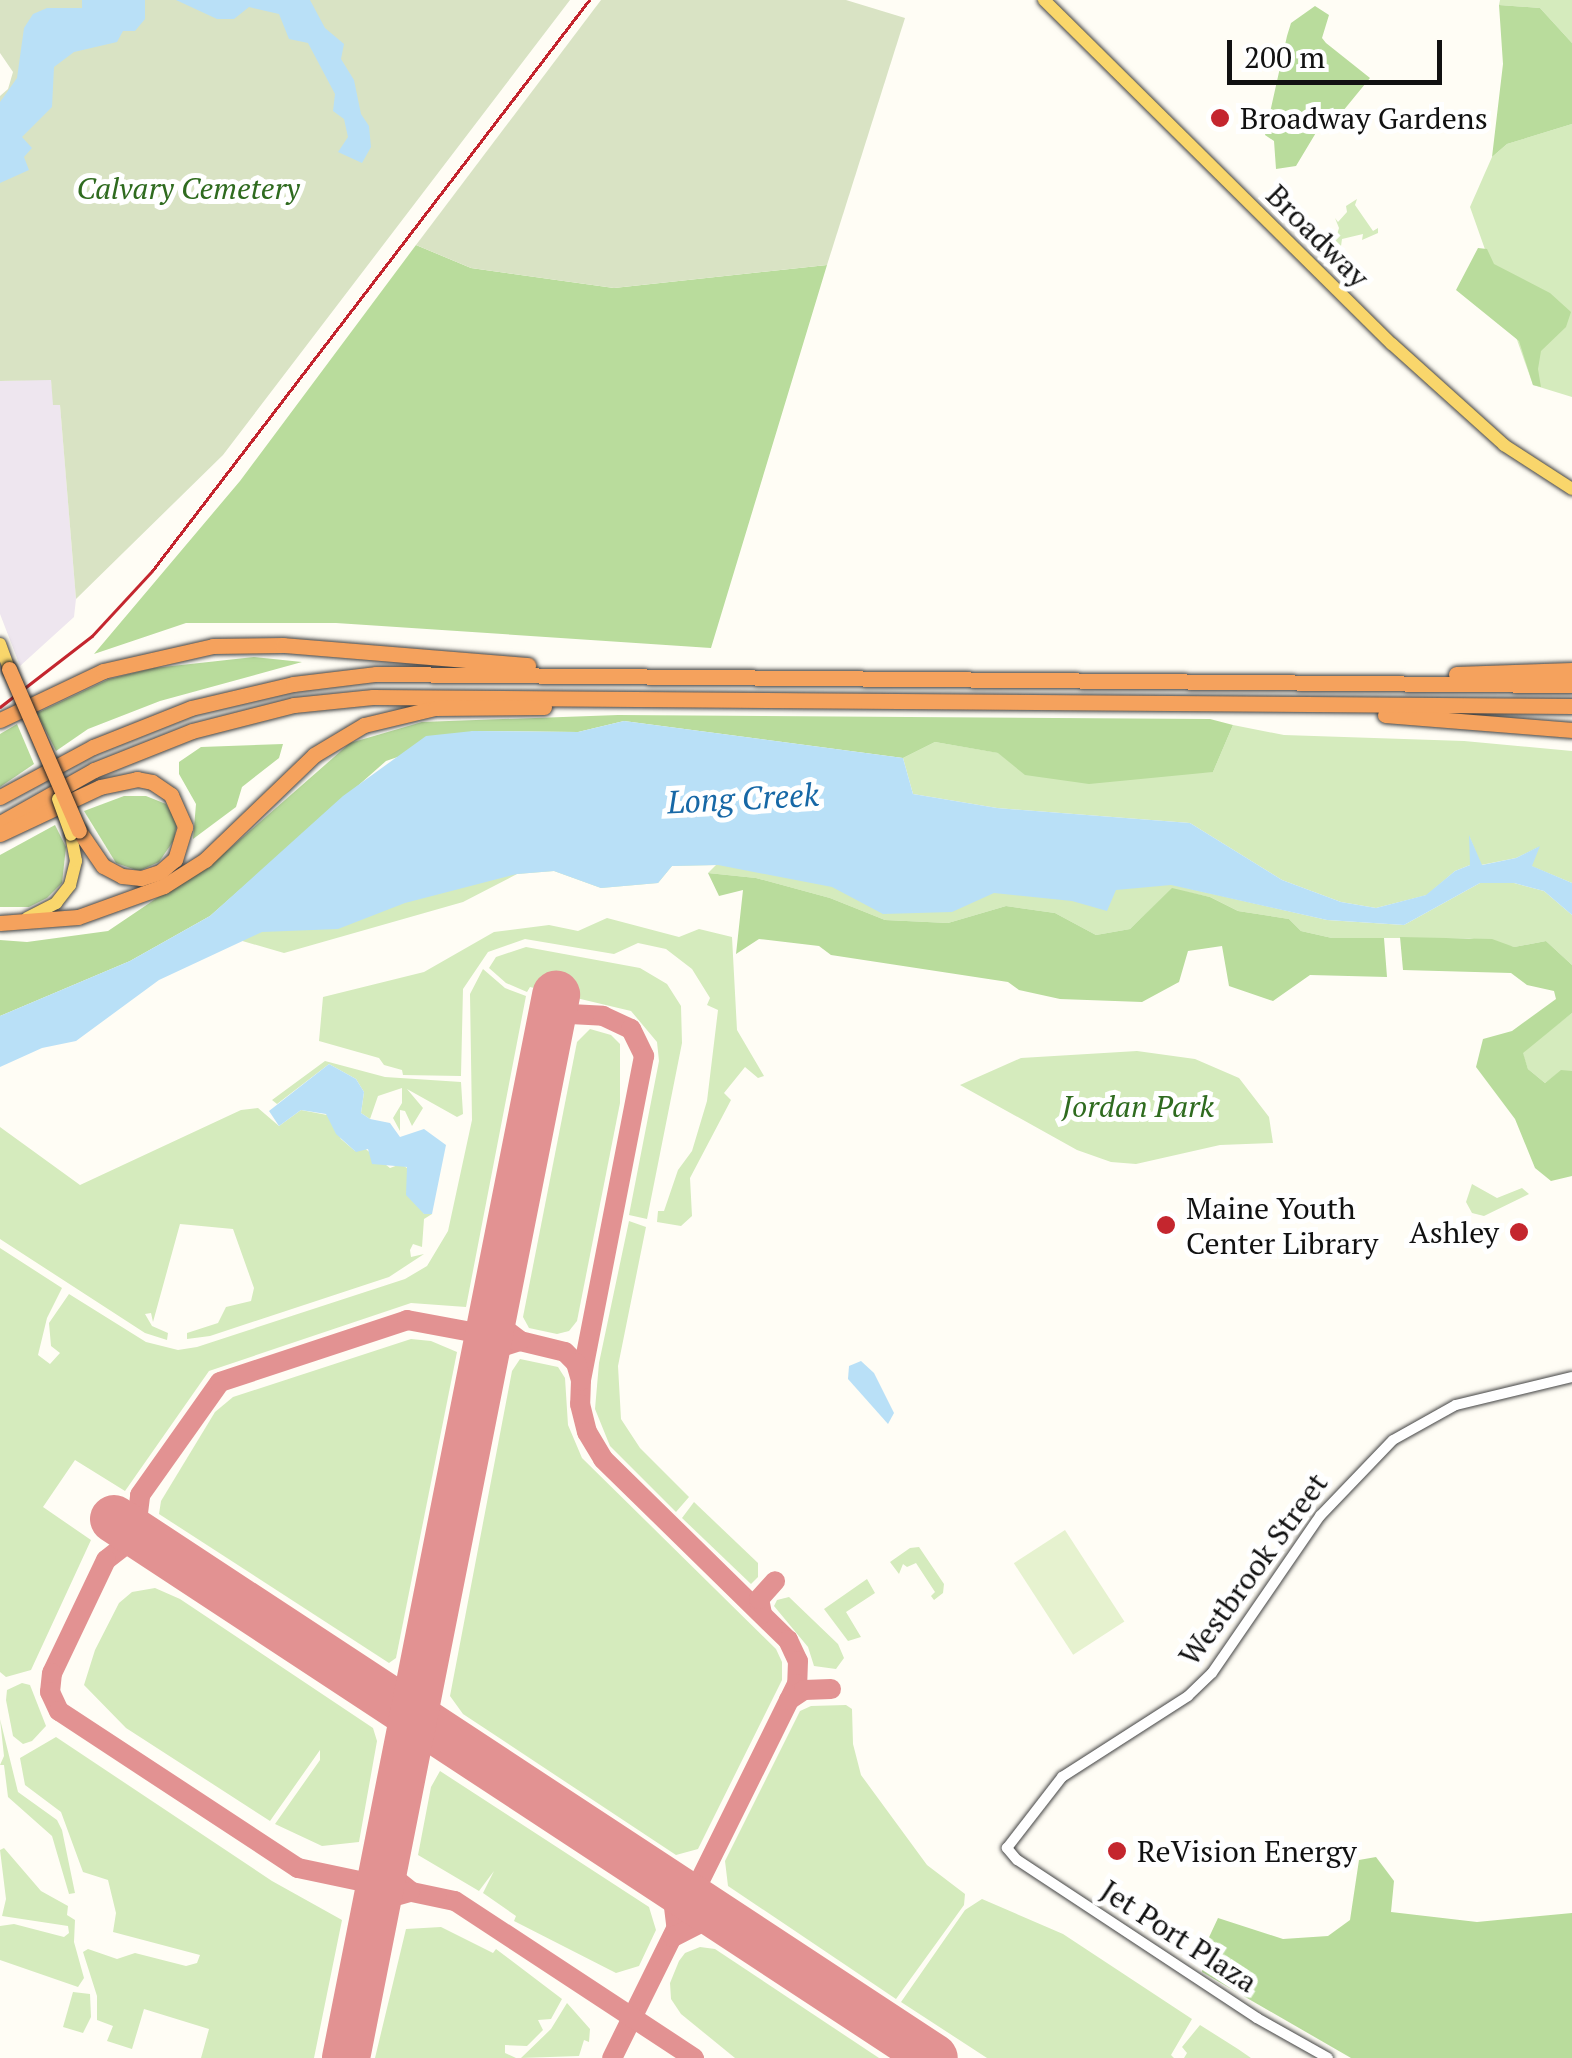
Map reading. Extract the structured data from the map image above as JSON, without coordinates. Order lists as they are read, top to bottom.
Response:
{
  "streets": {
    "main road": ["Broadway"],
    "street": ["Westbrook Street", "Jet Port Plaza"]
  },
  "crossings": [
    ["Westbrook Street", "Jet Port Plaza"]
  ],
  "water": ["Long Creek"],
  "parks": ["Calvary Cemetery", "Jordan Park"],
  "places": [
    "Broadway Gardens",
    "Maine Youth Center Library",
    "Ashley",
    "ReVision Energy"
  ],
  "scale_bar": "200 m"
}
